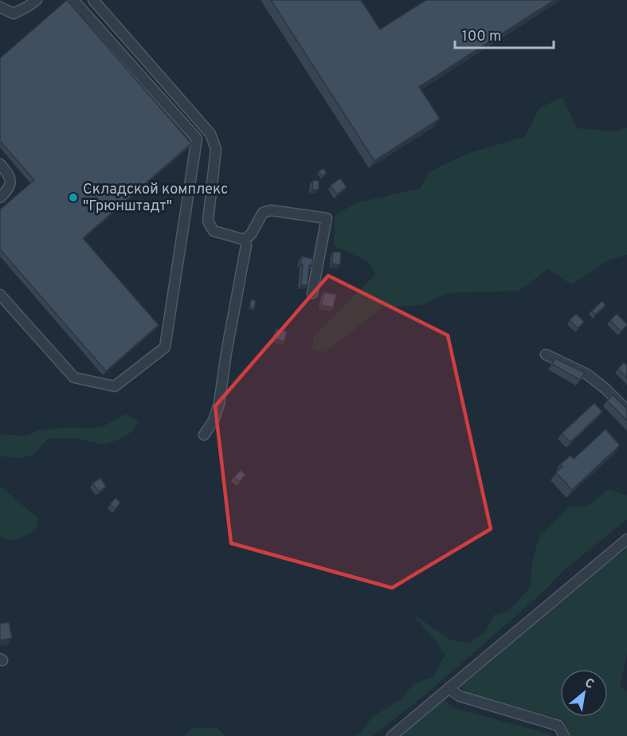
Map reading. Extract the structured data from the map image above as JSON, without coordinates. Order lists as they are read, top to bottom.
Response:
{
  "places": ["Складской комплекс \"Грюнштадт\""],
  "scale_bar": "100 m",
  "north": "top right"
}
